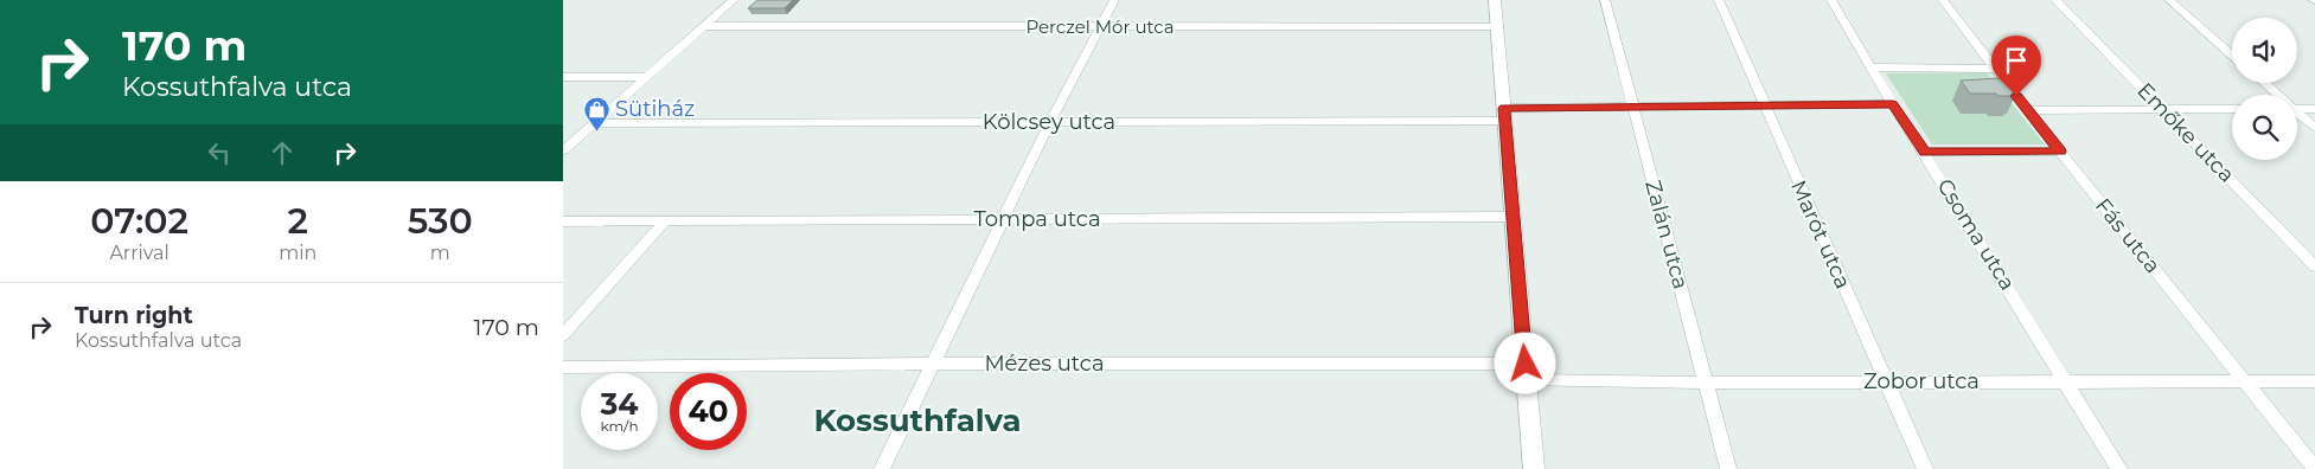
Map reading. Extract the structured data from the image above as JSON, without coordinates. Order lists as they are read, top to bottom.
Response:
{
  "streets": {
    "street": [
      "Perczel Mór utca",
      "Kölcsey utca",
      "Emőke utca",
      "Tompa utca",
      "Zalán utca",
      "Marót utca",
      "Csoma utca",
      "Fás utca",
      "Mézes utca",
      "Zobor utca"
    ]
  },
  "crossings": [
    ["Kölcsey utca", "Zalán utca"],
    ["Kölcsey utca", "Marót utca"],
    ["Kölcsey utca", "Csoma utca"],
    ["Zalán utca", "Zobor utca"],
    ["Marót utca", "Zobor utca"],
    ["Csoma utca", "Zobor utca"],
    ["Fás utca", "Zobor utca"],
    ["Mézes utca", "Zobor utca"]
  ],
  "districts": ["Kossuthfalva"],
  "places": {
    "shop": ["Sütiház"]
  },
  "page": {
    "turn": ["170 m", "Kossuthfalva utca"],
    "eta": [
      "07:02",
      "Arrival",
      "2",
      "min",
      "530",
      "m"
    ],
    "list": [
      {
        "name": "Turn right",
        "note": "Kossuthfalva utca",
        "value": "170 m"
      }
    ],
    "speed": "34 km/h",
    "limit": "40"
  }
}
